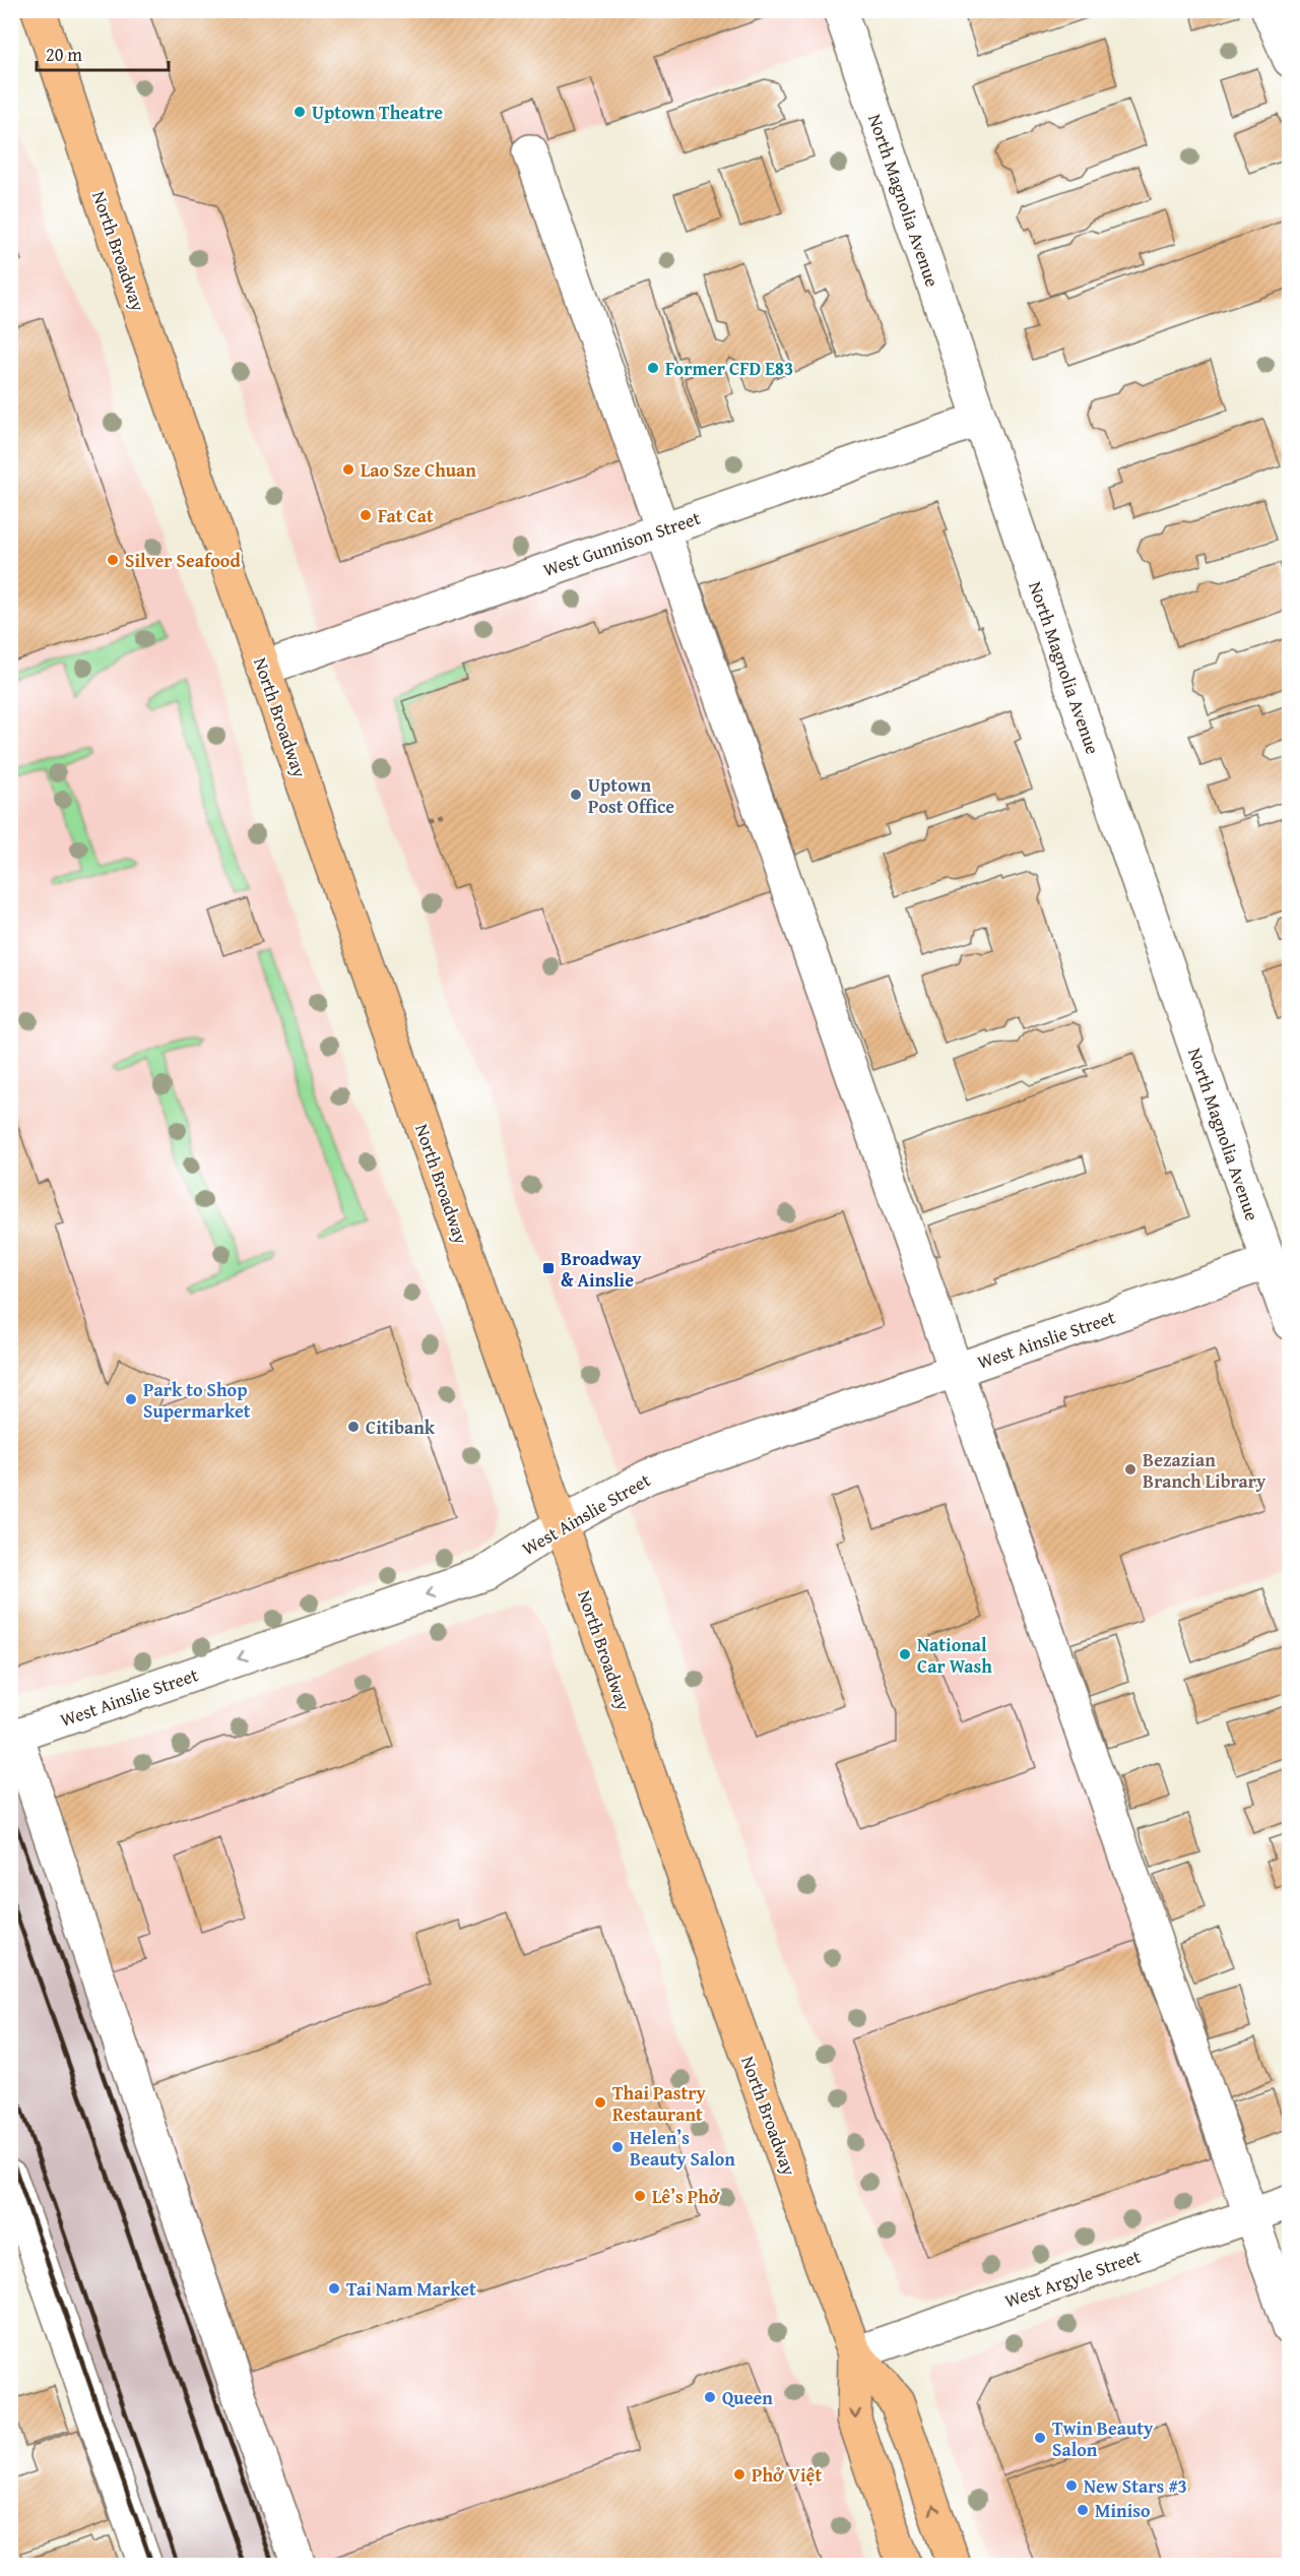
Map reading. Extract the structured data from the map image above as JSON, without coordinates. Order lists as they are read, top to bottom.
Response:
{
  "streets": {
    "main road": ["North Broadway"],
    "street": [
      "North Magnolia Avenue",
      "West Gunnison Street",
      "West Ainslie Street",
      "West Argyle Street"
    ]
  },
  "crossings": [
    ["North Magnolia Avenue", "West Gunnison Street"],
    ["North Magnolia Avenue", "West Ainslie Street"],
    ["North Broadway", "West Gunnison Street"],
    ["North Broadway", "West Ainslie Street"],
    ["North Broadway", "West Argyle Street"]
  ],
  "one_way": ["West Ainslie Street"],
  "places": {
    "other": [
      "Uptown Theatre",
      "Former CFD E83",
      "Lao Sze Chuan",
      "Fat Cat",
      "Silver Seafood",
      "Uptown Post Office",
      "Park to Shop Supermarket",
      "Citibank",
      "Bezazian Branch Library",
      "National Car Wash",
      "Thai Pastry Restaurant",
      "Helen’s Beauty Salon",
      "Lê’s Phở",
      "Tai Nam Market",
      "Queen",
      "Twin Beauty Salon",
      "Phở Việt",
      "New Stars #3",
      "Miniso"
    ],
    "transit": ["Broadway & Ainslie"]
  },
  "scale_bar": "20 m"
}
